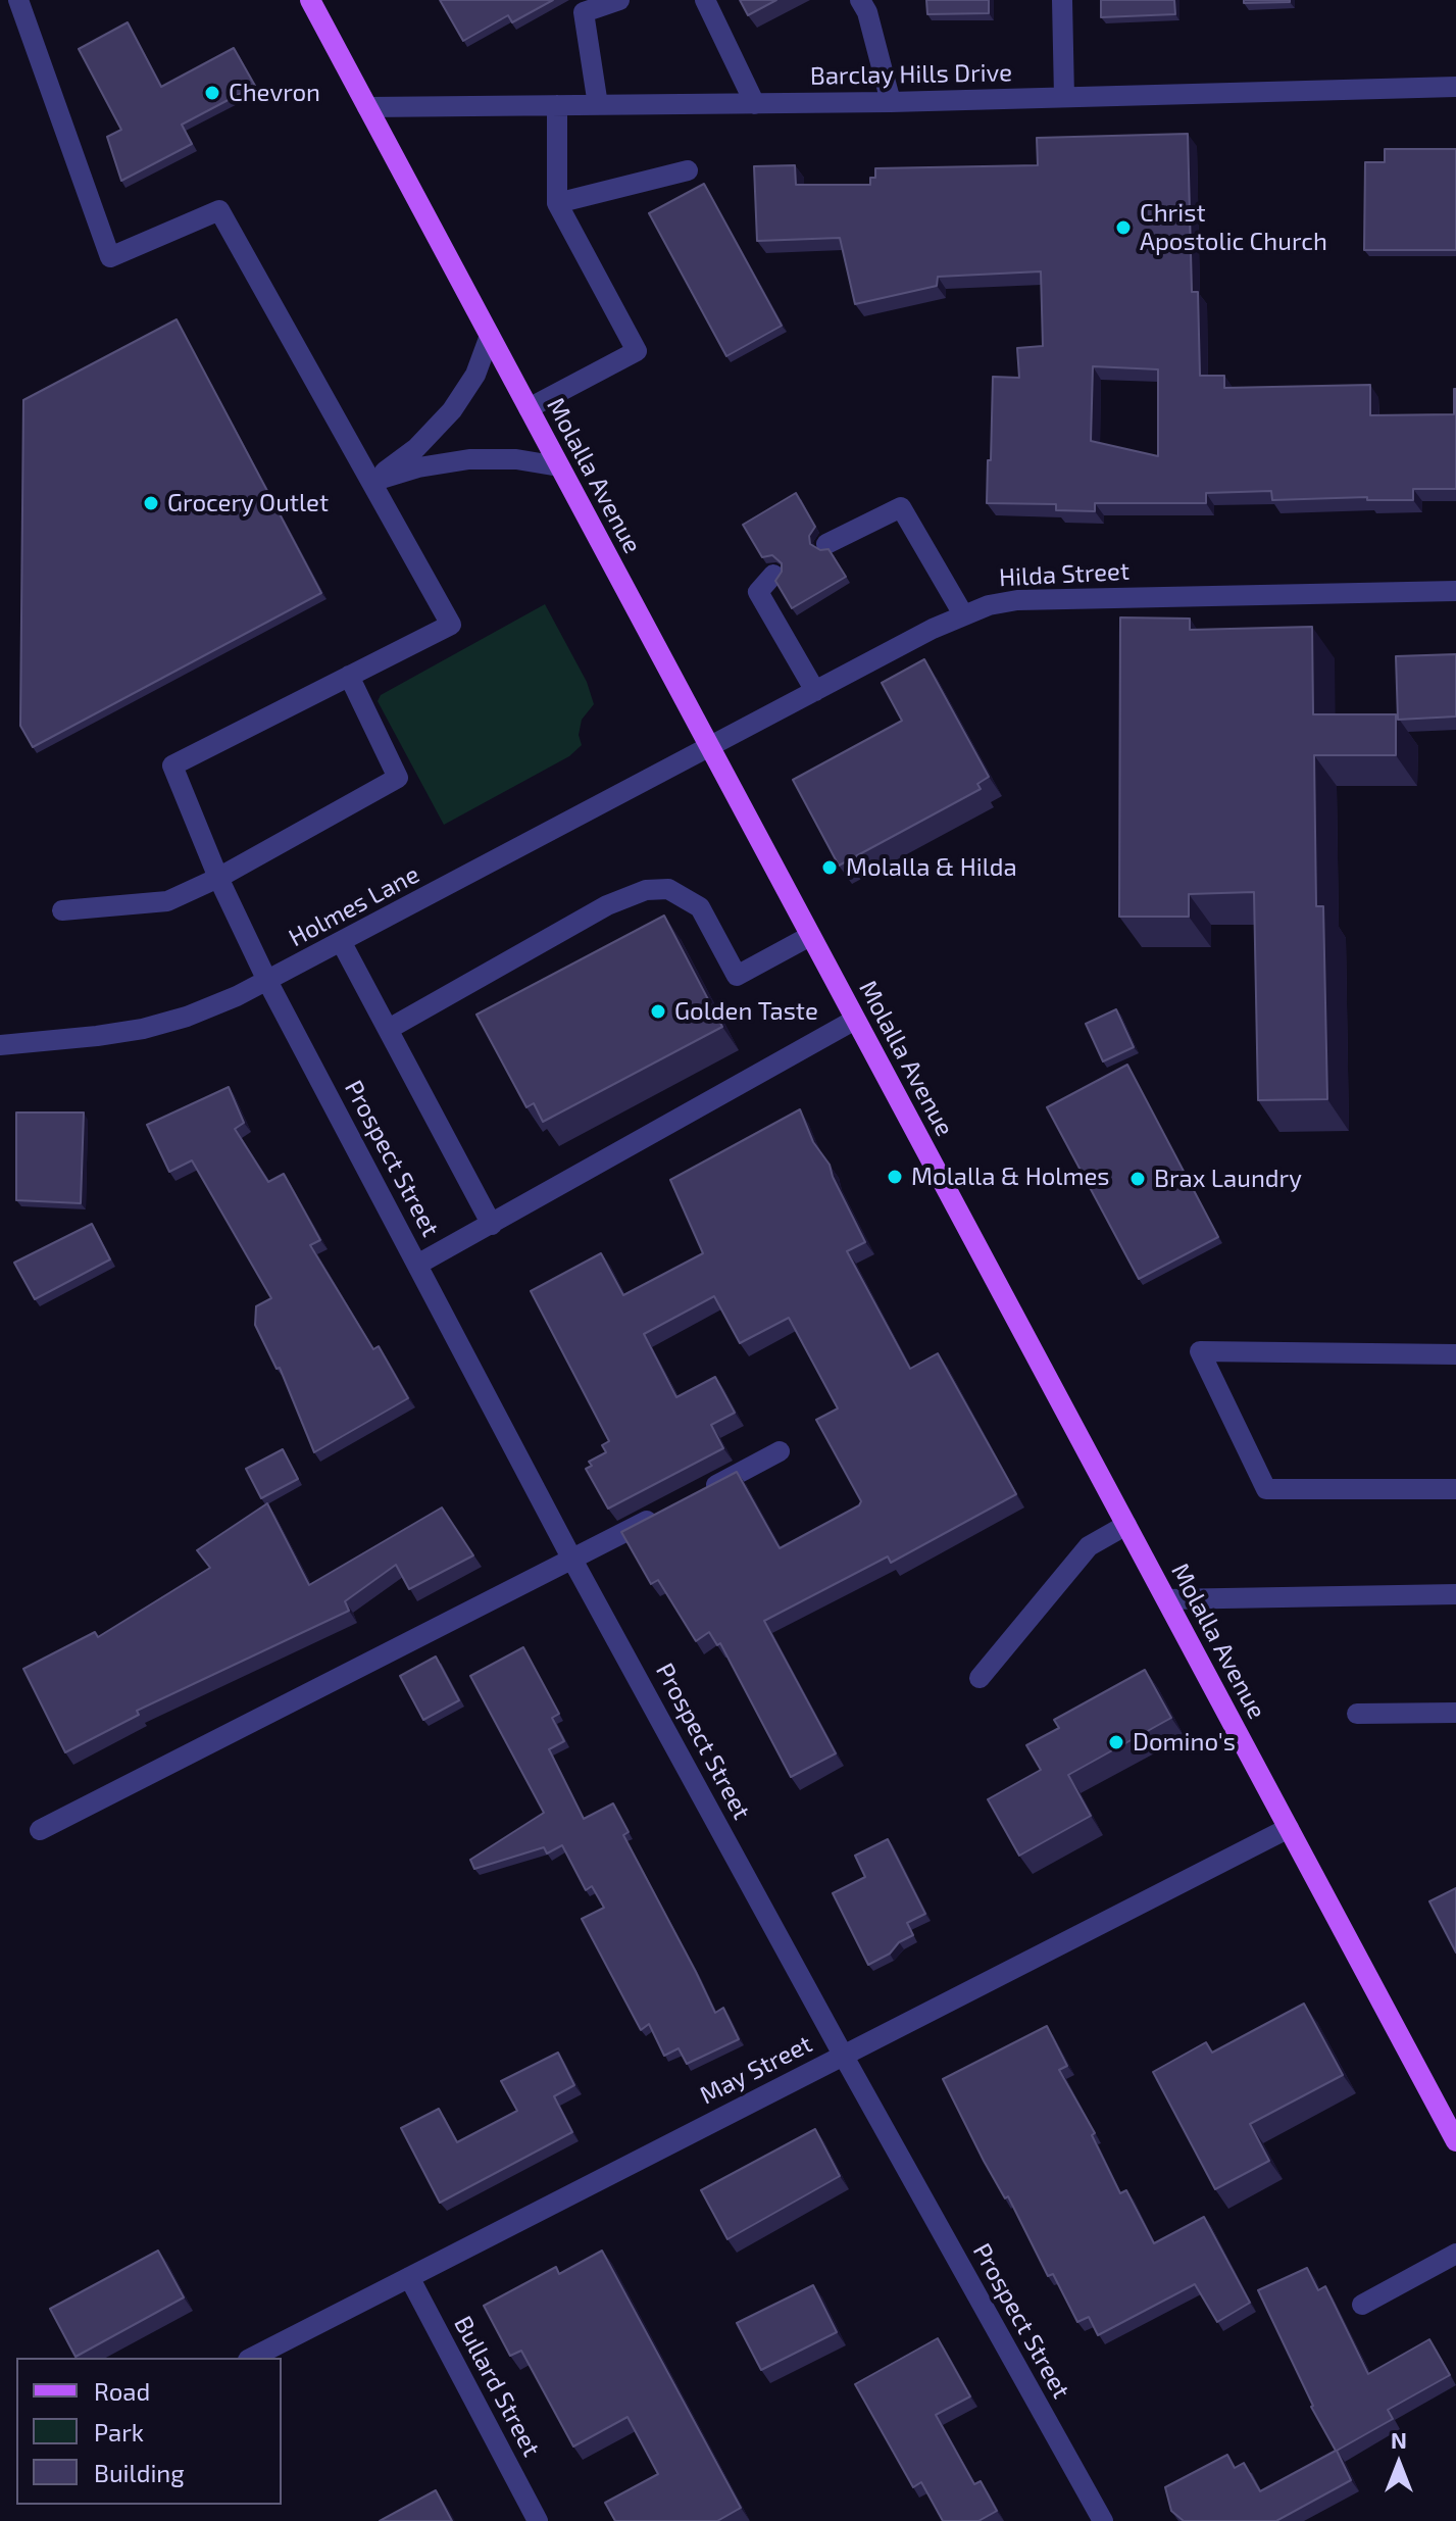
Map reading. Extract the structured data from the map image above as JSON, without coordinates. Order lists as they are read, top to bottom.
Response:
{
  "streets": {
    "main road": ["Molalla Avenue"],
    "street": [
      "Barclay Hills Drive",
      "Hilda Street",
      "Holmes Lane",
      "Prospect Street",
      "May Street",
      "Bullard Street"
    ]
  },
  "crossings": [
    ["Barclay Hills Drive", "Molalla Avenue"],
    ["Molalla Avenue", "Hilda Street"],
    ["Molalla Avenue", "Holmes Lane"],
    ["Molalla Avenue", "May Street"],
    ["Hilda Street", "Holmes Lane"],
    ["Holmes Lane", "Prospect Street"],
    ["Prospect Street", "May Street"],
    ["May Street", "Bullard Street"]
  ],
  "places": [
    "Chevron",
    "Christ Apostolic Church",
    "Grocery Outlet",
    "Molalla & Hilda",
    "Golden Taste",
    "Molalla & Holmes",
    "Brax Laundry",
    "Domino's"
  ],
  "legend": ["Road", "Park", "Building"],
  "north": "top"
}
